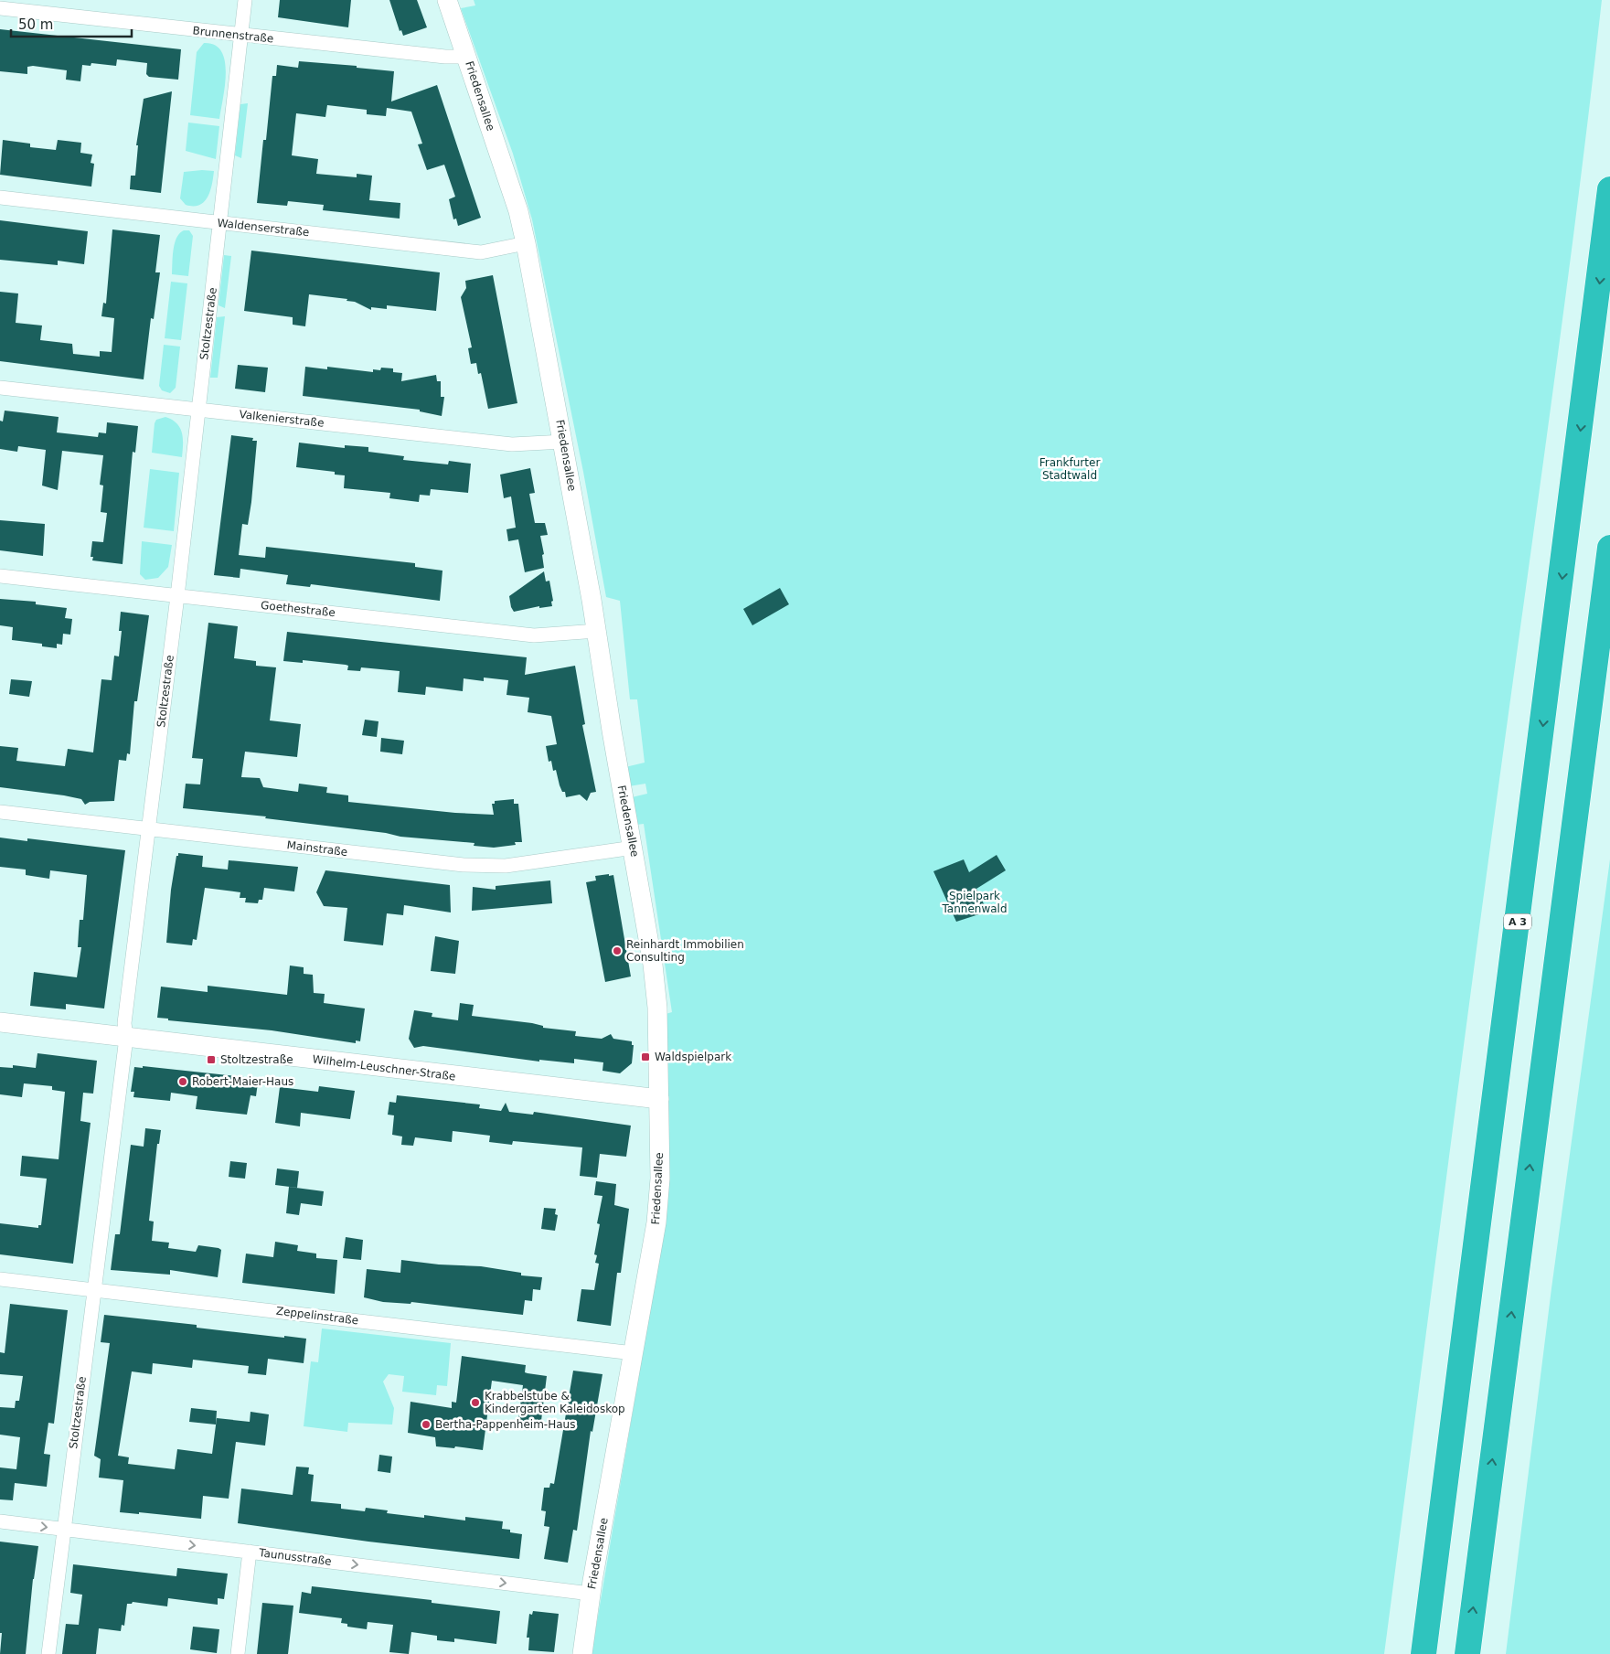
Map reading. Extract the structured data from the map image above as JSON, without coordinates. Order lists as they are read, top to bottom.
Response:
{
  "streets": {
    "highway": ["A 3"],
    "street": [
      "Brunnenstraße",
      "Friedensallee",
      "Waldenserstraße",
      "Stoltzestraße",
      "Valkenierstraße",
      "Goethestraße",
      "Mainstraße",
      "Wilhelm-Leuschner-Straße",
      "Zeppelinstraße",
      "Taunusstraße"
    ]
  },
  "crossings": [
    ["Brunnenstraße", "Friedensallee"],
    ["Brunnenstraße", "Stoltzestraße"],
    ["Friedensallee", "Waldenserstraße"],
    ["Friedensallee", "Valkenierstraße"],
    ["Friedensallee", "Goethestraße"],
    ["Friedensallee", "Mainstraße"],
    ["Friedensallee", "Wilhelm-Leuschner-Straße"],
    ["Friedensallee", "Zeppelinstraße"],
    ["Friedensallee", "Taunusstraße"],
    ["Waldenserstraße", "Stoltzestraße"],
    ["Stoltzestraße", "Valkenierstraße"],
    ["Stoltzestraße", "Goethestraße"],
    ["Stoltzestraße", "Mainstraße"],
    ["Stoltzestraße", "Wilhelm-Leuschner-Straße"],
    ["Stoltzestraße", "Zeppelinstraße"],
    ["Stoltzestraße", "Taunusstraße"]
  ],
  "one_way": ["Taunusstraße"],
  "parks": ["Frankfurter Stadtwald", "Spielpark Tannenwald"],
  "places": {
    "other": [
      "Reinhardt Immobilien Consulting",
      "Robert-Maier-Haus",
      "Krabbelstube & Kindergarten Kaleidoskop",
      "Bertha-Pappenheim-Haus"
    ],
    "transit": ["Waldspielpark", "Stoltzestraße"]
  },
  "scale_bar": "50 m"
}
